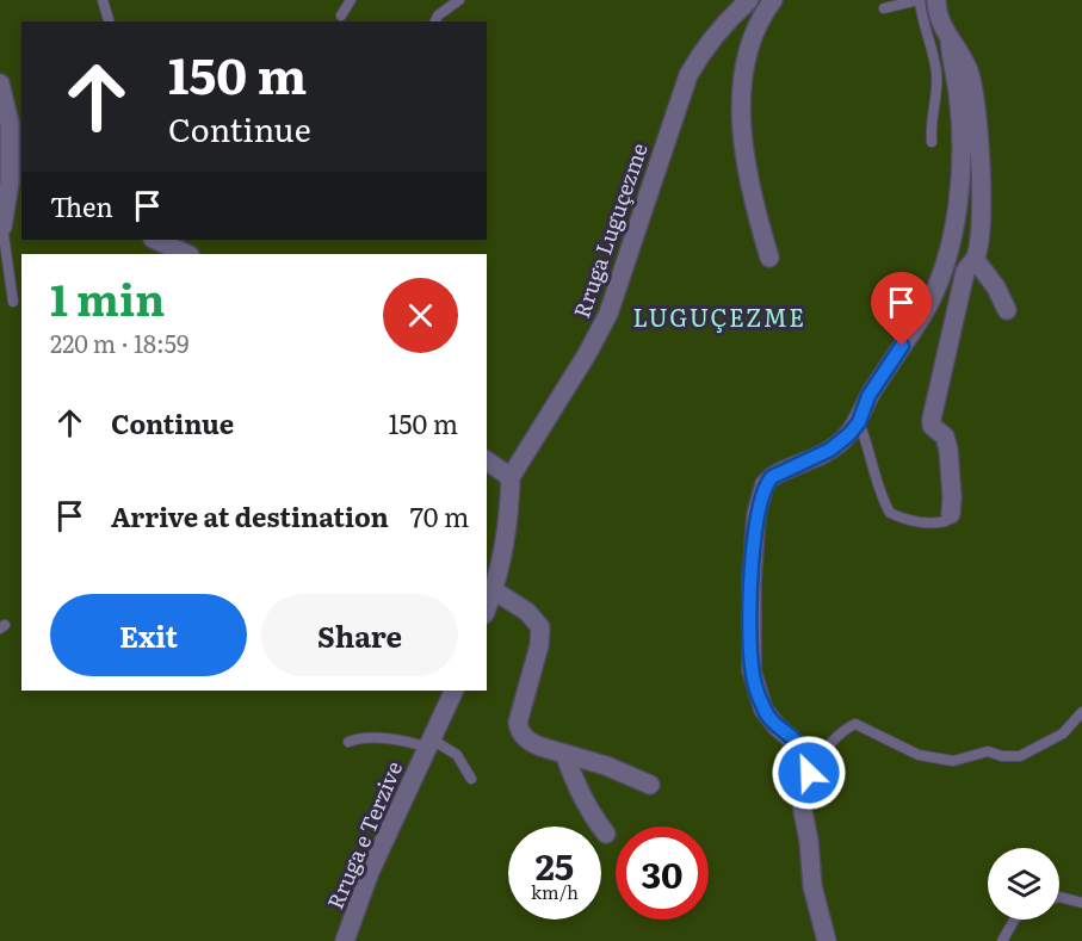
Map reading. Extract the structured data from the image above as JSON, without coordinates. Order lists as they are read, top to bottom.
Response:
{
  "streets": {
    "street": ["Rruga Luguçezme", "Rruga e Terzive"]
  },
  "districts": ["LUGUÇEZME"],
  "page": {
    "turn": ["150 m", "Continue"],
    "then": "Then",
    "heading": ["1 min", "220 m · 18:59"],
    "list": [
      {
        "name": "Continue",
        "value": "150 m"
      },
      {
        "name": "Arrive at destination",
        "value": "70 m"
      }
    ],
    "buttons": ["Exit", "Share"],
    "speed": "25 km/h",
    "limit": "30"
  }
}
